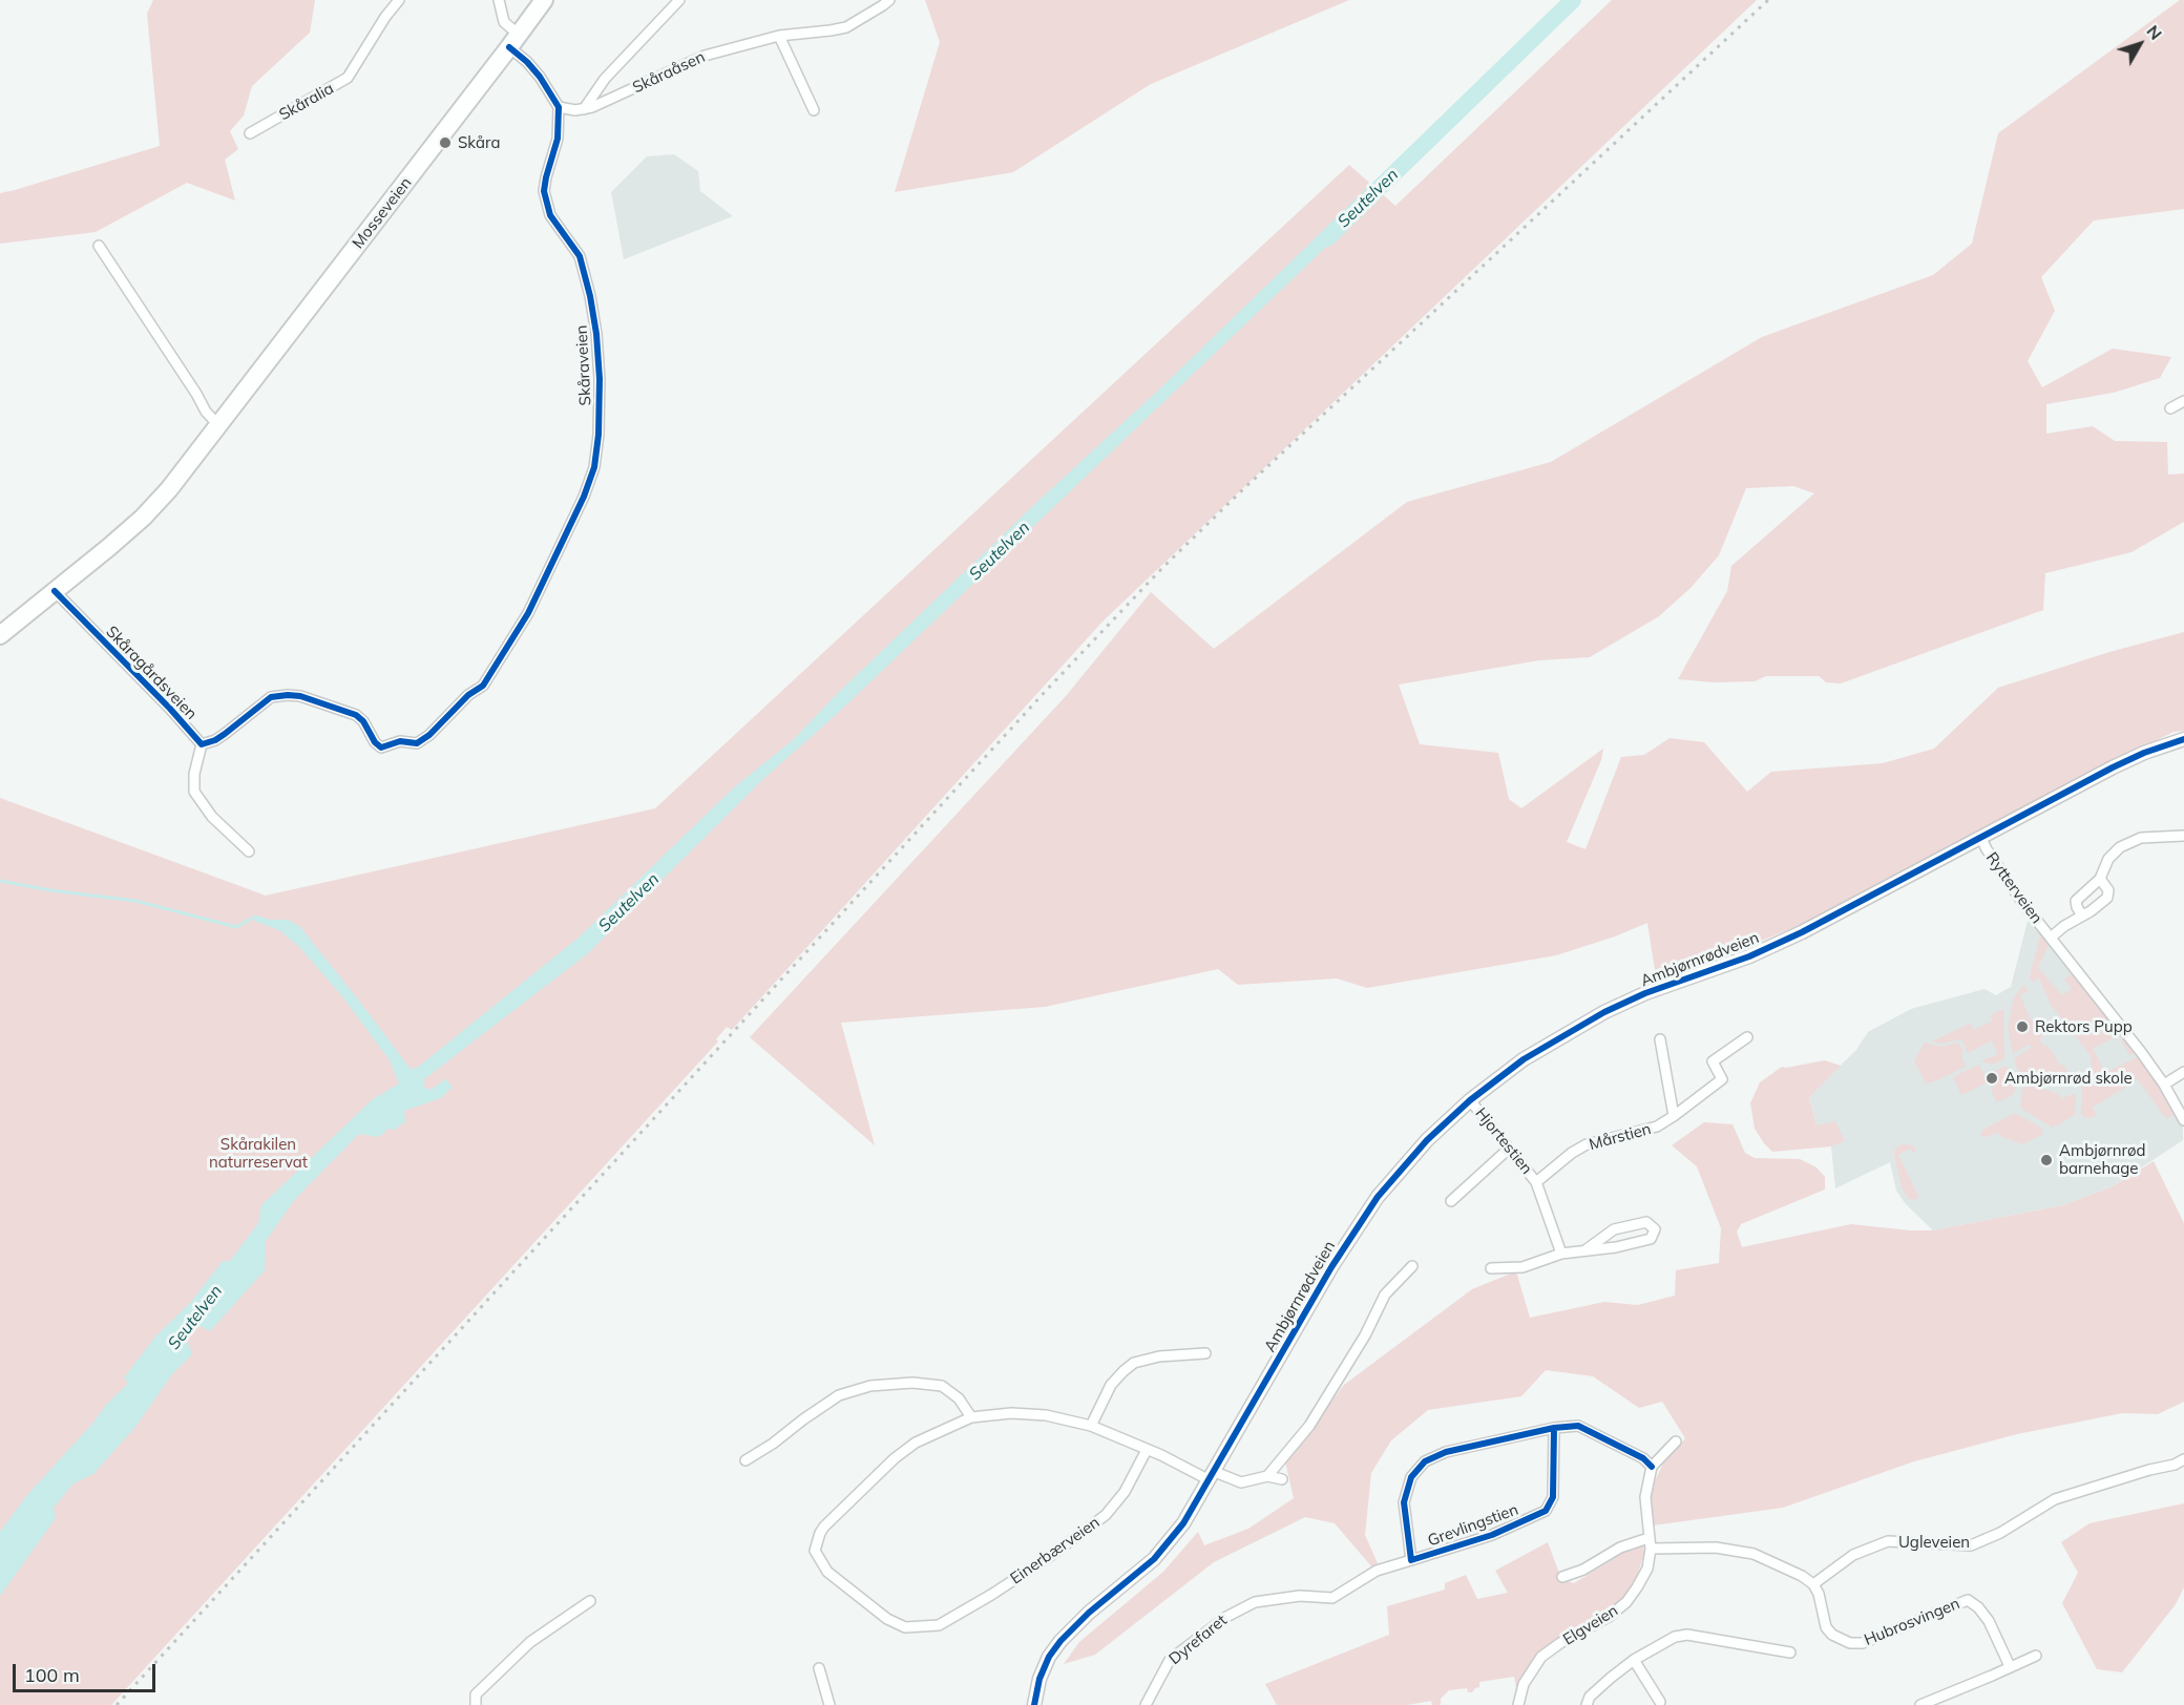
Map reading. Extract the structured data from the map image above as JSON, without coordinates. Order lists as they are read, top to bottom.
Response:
{
  "streets": {
    "highway": ["Mosseveien"],
    "street": [
      "Skåraåsen",
      "Skåralia",
      "Skåraveien",
      "Skåragårdsveien",
      "Rytterveien",
      "Ambjørnrødveien",
      "Mårstien",
      "Hjortestien",
      "Grevlingstien",
      "Ugleveien",
      "Einerbærveien",
      "Hubrosvingen",
      "Elgveien",
      "Dyrefaret"
    ]
  },
  "crossings": [
    ["Skåraåsen", "Skåraveien"],
    ["Mosseveien", "Skåragårdsveien"],
    ["Skåraveien", "Skåragårdsveien"],
    ["Rytterveien", "Ambjørnrødveien"],
    ["Ambjørnrødveien", "Hjortestien"],
    ["Mårstien", "Hjortestien"],
    ["Grevlingstien", "Elgveien"],
    ["Grevlingstien", "Dyrefaret"],
    ["Ugleveien", "Hubrosvingen"]
  ],
  "water": ["Seutelven"],
  "parks": ["Skårakilen naturreservat"],
  "places": [
    "Skåra",
    "Rektors Pupp",
    "Ambjørnrød skole",
    "Ambjørnrød barnehage"
  ],
  "scale_bar": "100 m",
  "north": "top right"
}
